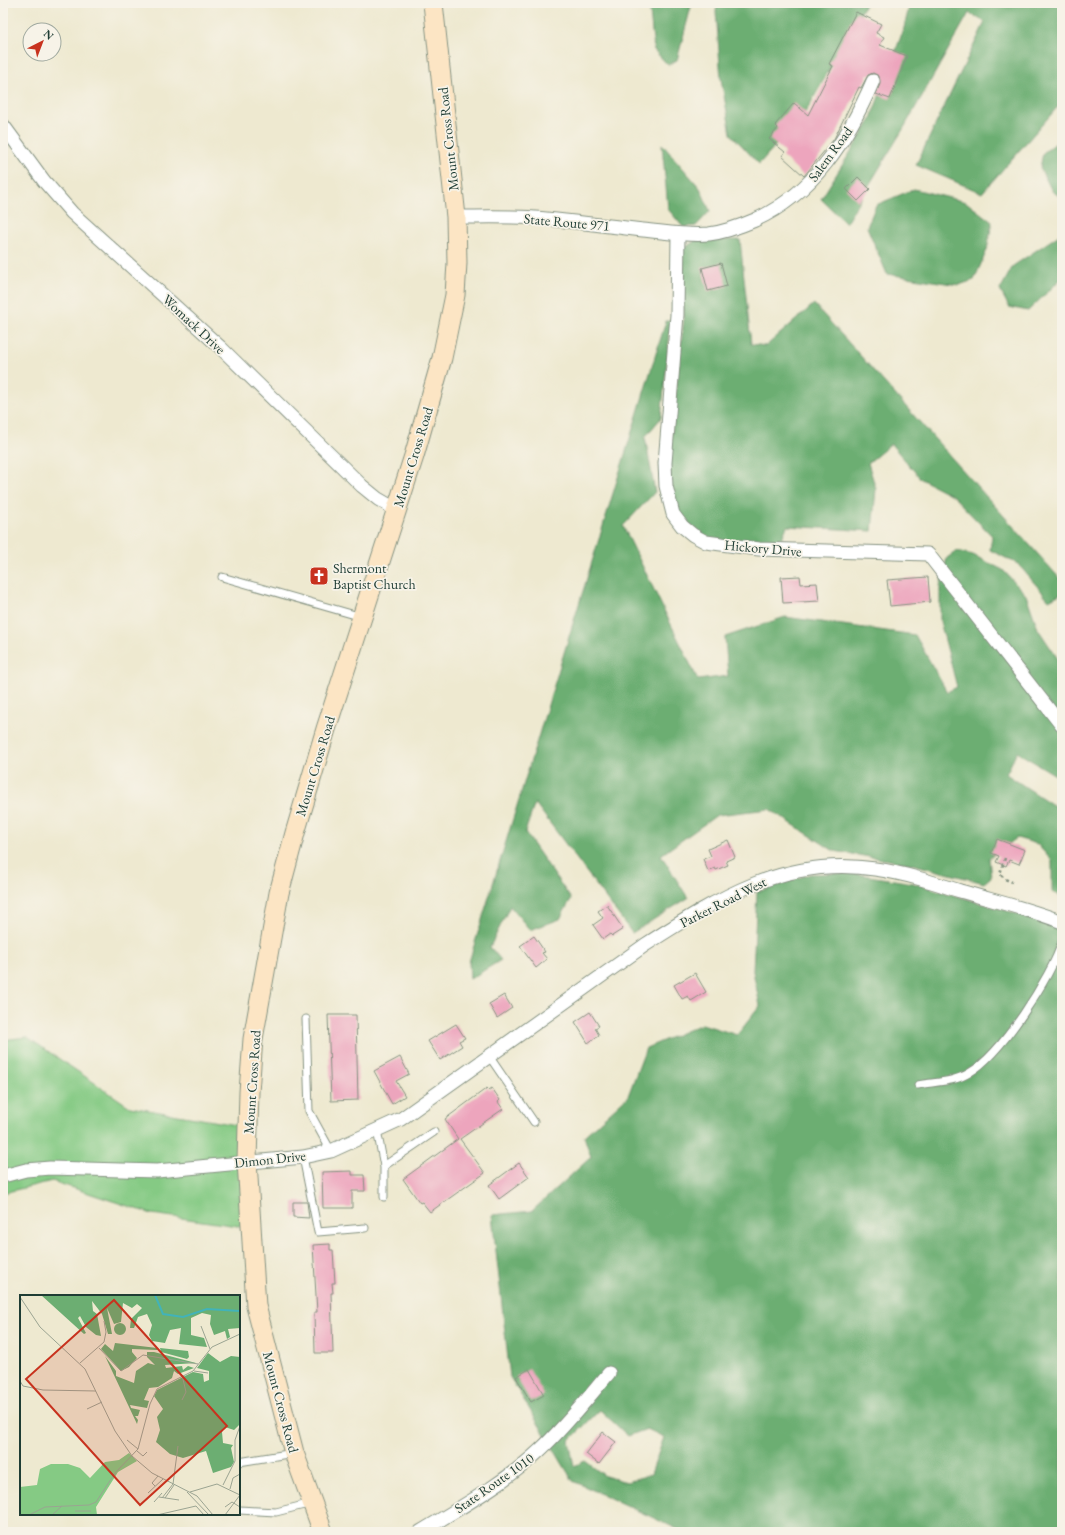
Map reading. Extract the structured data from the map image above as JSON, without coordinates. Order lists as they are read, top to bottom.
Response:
{
  "streets": {
    "main road": ["Mount Cross Road"],
    "street": [
      "Salem Road",
      "State Route 971",
      "Womack Drive",
      "Hickory Drive",
      "Parker Road West",
      "Dimon Drive",
      "State Route 1010"
    ]
  },
  "crossings": [
    ["Mount Cross Road", "State Route 971"],
    ["Mount Cross Road", "Womack Drive"],
    ["Mount Cross Road", "Dimon Drive"],
    ["Salem Road", "State Route 971"],
    ["Salem Road", "Hickory Drive"],
    ["State Route 971", "Hickory Drive"],
    ["Parker Road West", "Dimon Drive"]
  ],
  "places": {
    "church": ["Shermont Baptist Church"]
  },
  "north": "top right"
}
